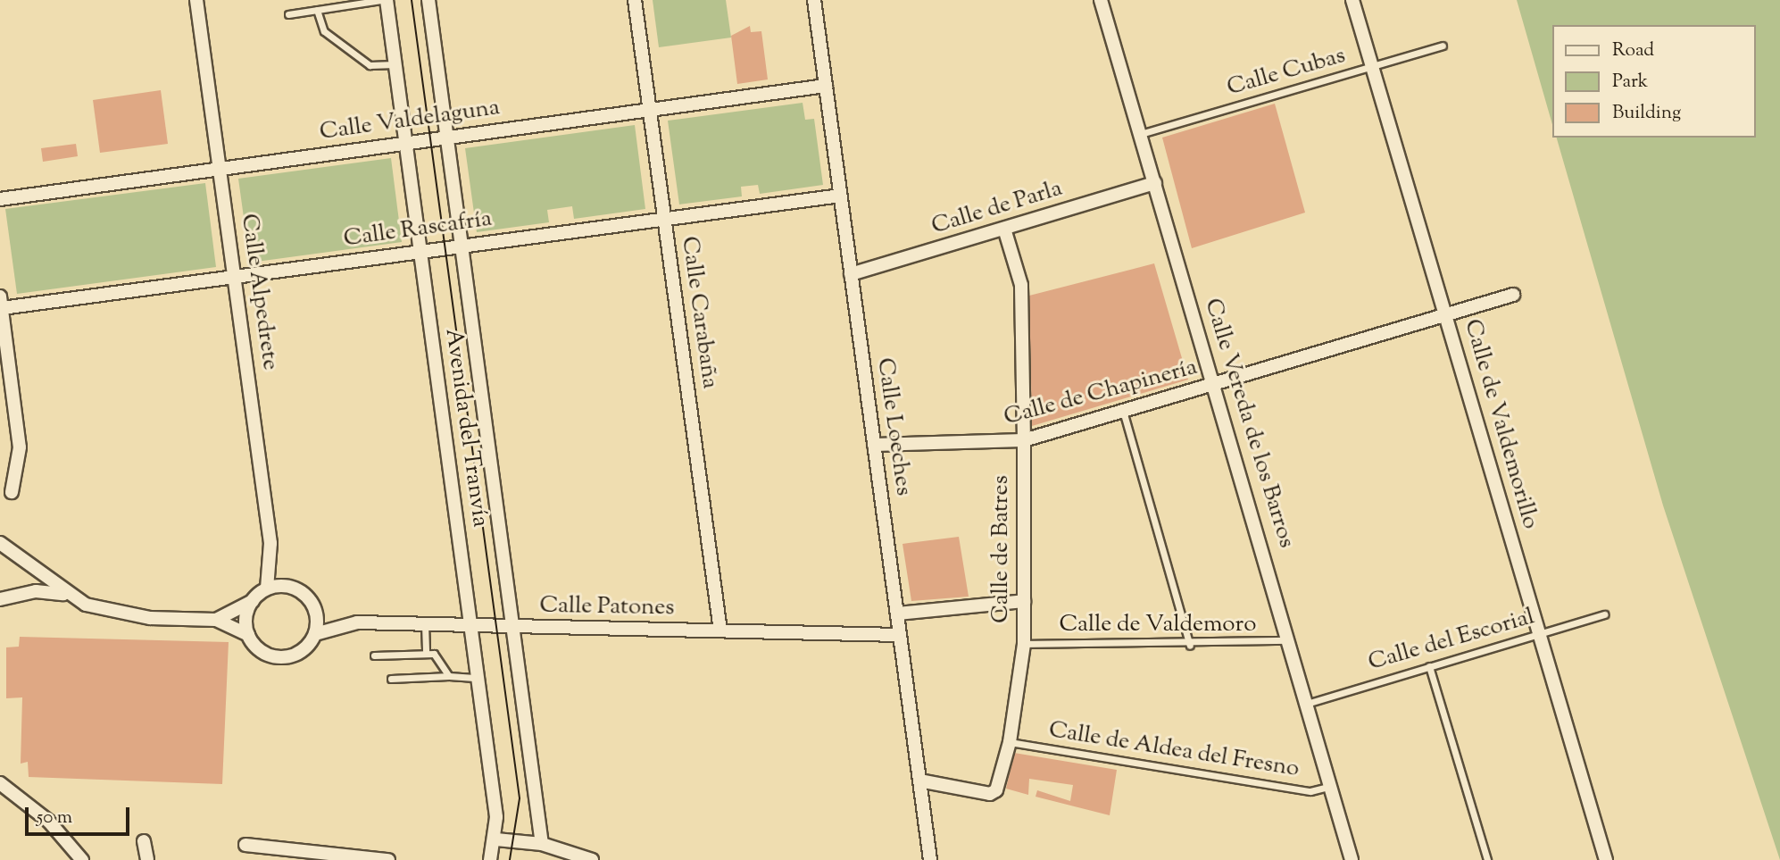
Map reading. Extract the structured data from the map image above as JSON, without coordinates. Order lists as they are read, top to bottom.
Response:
{
  "streets": {
    "street": [
      "Calle Valdelaguna",
      "Calle de Parla",
      "Calle Rascafría",
      "Calle Alpedrete",
      "Calle Carabaña",
      "Calle de Chapinería",
      "Calle Vereda de los Barros",
      "Calle de Valdemorillo",
      "Calle Loeches",
      "Avenida del Tranvía",
      "Calle de Batres",
      "Calle Patones"
    ],
    "lane": [
      "Calle Cubas",
      "Calle de Valdemoro",
      "Calle del Escorial",
      "Calle de Aldea del Fresno"
    ]
  },
  "crossings": [
    ["Calle Cubas", "Calle Vereda de los Barros"],
    ["Calle Cubas", "Calle de Valdemorillo"],
    ["Calle Valdelaguna", "Calle Alpedrete"],
    ["Calle Valdelaguna", "Calle Carabaña"],
    ["Calle Valdelaguna", "Calle Loeches"],
    ["Calle Valdelaguna", "Avenida del Tranvía"],
    ["Calle de Parla", "Calle Vereda de los Barros"],
    ["Calle de Parla", "Calle Loeches"],
    ["Calle de Parla", "Calle de Batres"],
    ["Calle Rascafría", "Calle Alpedrete"],
    ["Calle Rascafría", "Calle Carabaña"],
    ["Calle Rascafría", "Calle Loeches"],
    ["Calle Rascafría", "Avenida del Tranvía"],
    ["Calle Alpedrete", "Calle Patones"],
    ["Calle Carabaña", "Calle Patones"],
    ["Calle de Chapinería", "Calle Vereda de los Barros"],
    ["Calle de Chapinería", "Calle de Valdemorillo"],
    ["Calle de Chapinería", "Calle Loeches"],
    ["Calle de Chapinería", "Calle de Batres"],
    ["Calle Vereda de los Barros", "Calle de Valdemoro"],
    ["Calle Vereda de los Barros", "Calle del Escorial"],
    ["Calle Vereda de los Barros", "Calle de Aldea del Fresno"],
    ["Calle de Valdemorillo", "Calle del Escorial"],
    ["Calle Loeches", "Calle de Batres"],
    ["Calle Loeches", "Calle Patones"],
    ["Avenida del Tranvía", "Calle Patones"],
    ["Calle de Batres", "Calle de Valdemoro"],
    ["Calle de Batres", "Calle de Aldea del Fresno"]
  ],
  "legend": ["Road", "Park", "Building"],
  "scale_bar": "50 m"
}
